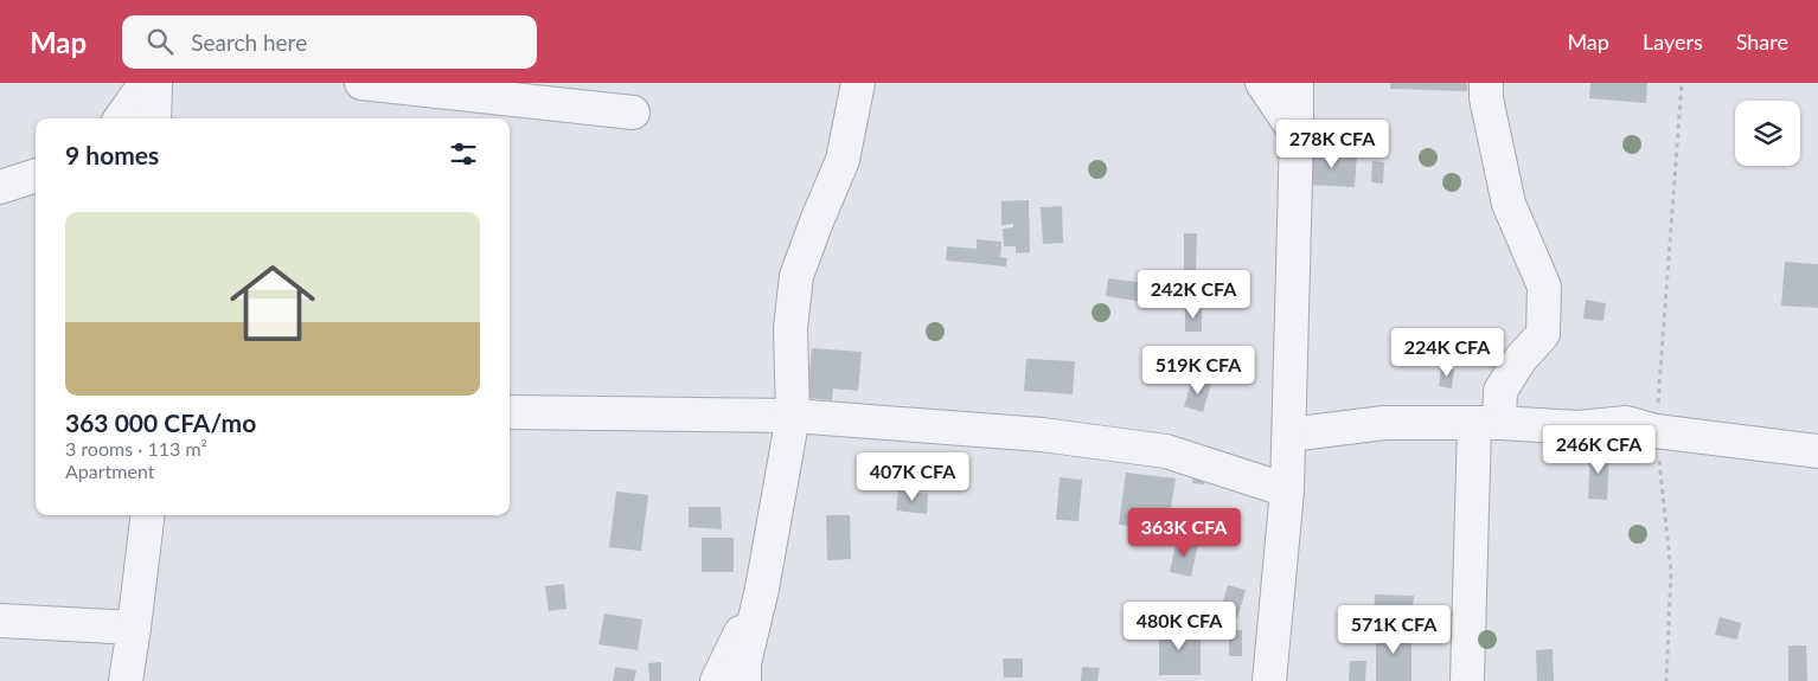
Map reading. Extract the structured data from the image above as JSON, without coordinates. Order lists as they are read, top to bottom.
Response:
{
  "page": {
    "header": "Map",
    "search": "Search here",
    "nav": ["Map", "Layers", "Share"],
    "heading": "9 homes",
    "price": [
      "278K CFA",
      "242K CFA",
      "224K CFA",
      "519K CFA",
      "246K CFA",
      "407K CFA",
      "363K CFA",
      "480K CFA",
      "571K CFA"
    ],
    "list": [
      {
        "name": "363 000 CFA/mo",
        "note": "3 rooms · 113 m² · Apartment"
      }
    ]
  }
}
